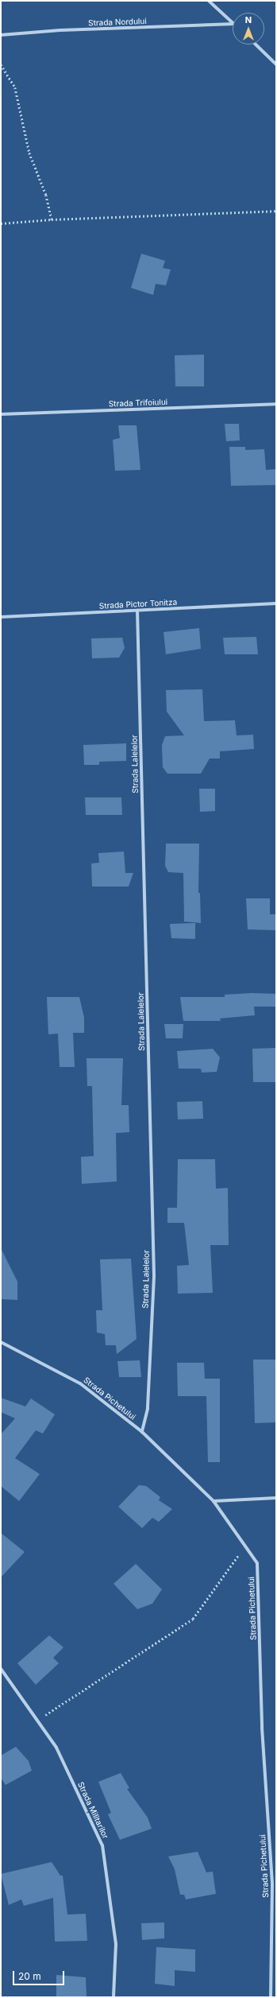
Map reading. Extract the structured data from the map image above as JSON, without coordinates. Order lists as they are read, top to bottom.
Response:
{
  "streets": {
    "street": [
      "Strada Nordului",
      "Strada Trifoiului",
      "Strada Pictor Tonitza",
      "Strada Lalelelor",
      "Strada Pichetului",
      "Strada Militarilor"
    ]
  },
  "crossings": [
    ["Strada Pictor Tonitza", "Strada Lalelelor"],
    ["Strada Lalelelor", "Strada Pichetului"]
  ],
  "scale_bar": "20 m",
  "north": "top"
}
